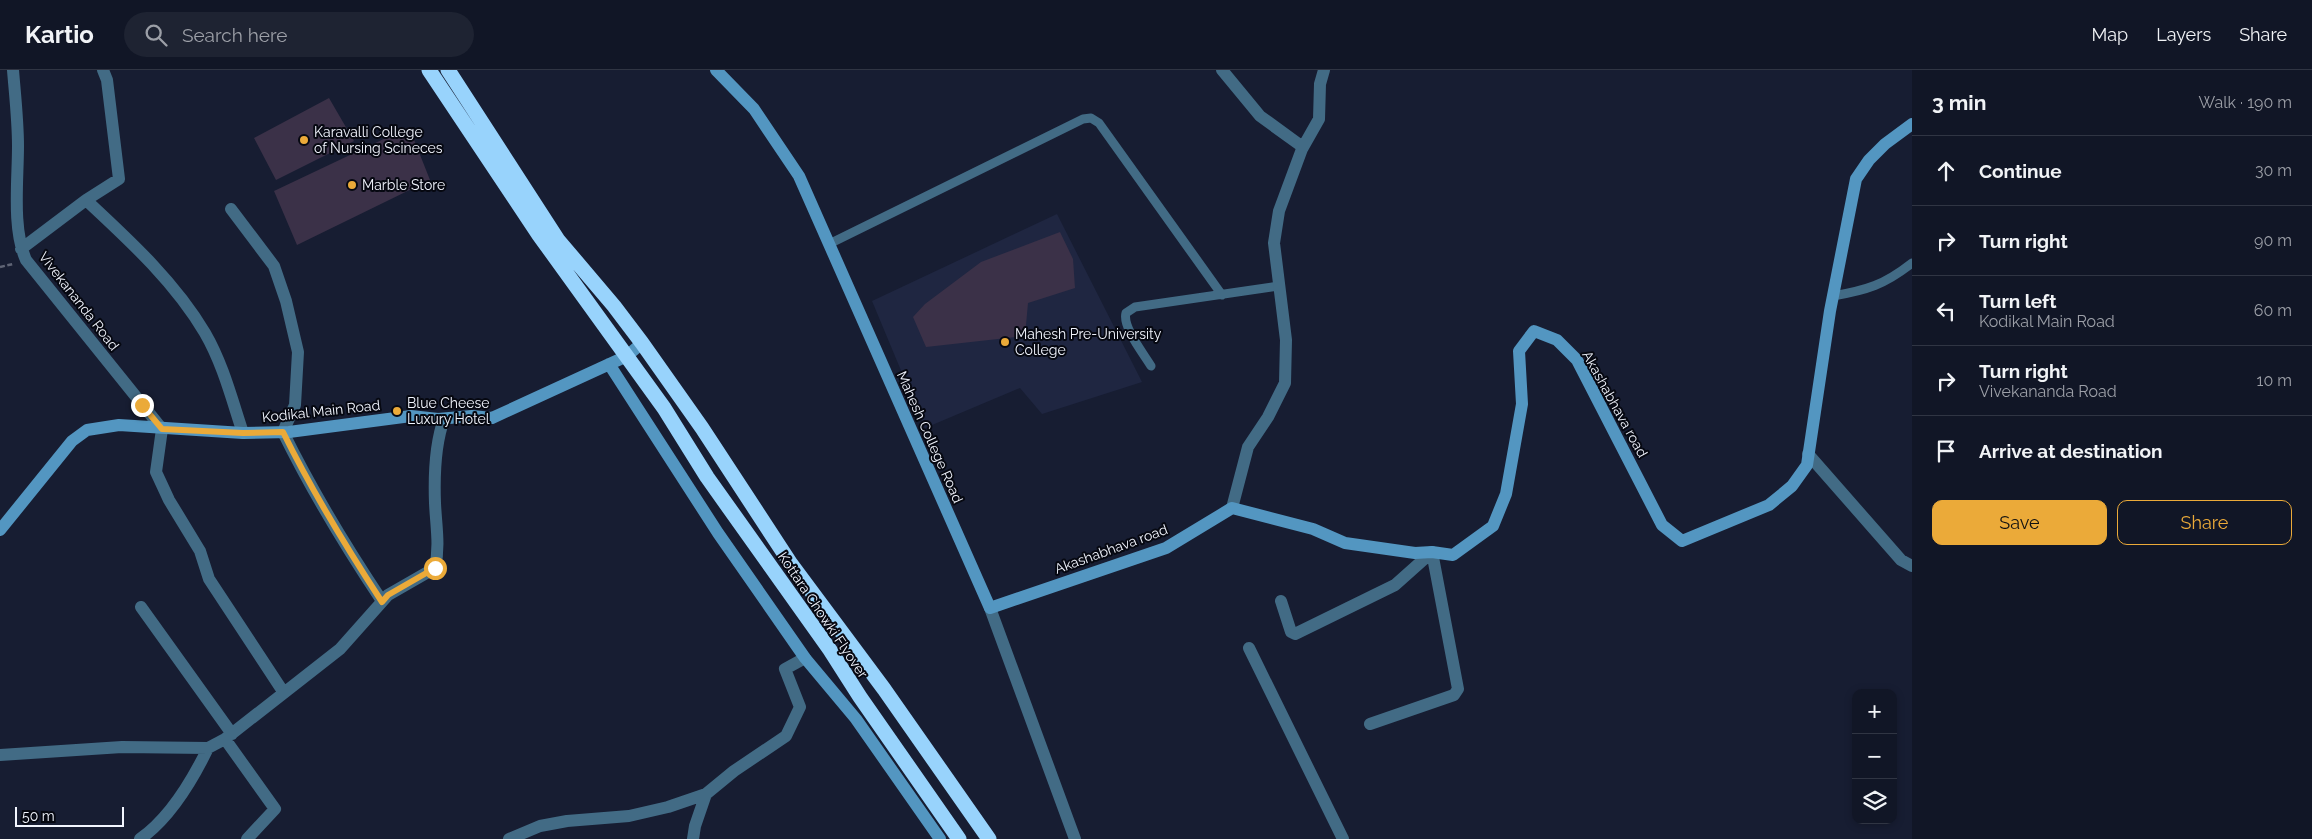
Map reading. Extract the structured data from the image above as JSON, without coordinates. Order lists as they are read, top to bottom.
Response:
{
  "streets": {
    "highway": ["Kottara Chowki Flyover"],
    "street": [
      "Vivekananda Road",
      "Akashabhava road",
      "Kodikal Main Road",
      "Mahesh College Road"
    ]
  },
  "crossings": [
    ["Vivekananda Road", "Kodikal Main Road"],
    ["Akashabhava road", "Mahesh College Road"],
    ["Kodikal Main Road", "Kottara Chowki Flyover"]
  ],
  "places": [
    "Karavalli College of Nursing Scineces",
    "Marble Store",
    "Mahesh Pre-University College",
    "Blue Cheese Luxury Hotel"
  ],
  "scale_bar": "50 m",
  "page": {
    "header": "Kartio",
    "search": "Search here",
    "nav": ["Map", "Layers", "Share"],
    "heading": ["3 min", "Walk · 190 m"],
    "list": [
      ["Continue", "30 m"],
      ["Turn right", "90 m"],
      ["Turn left", "Kodikal Main Road", "60 m"],
      ["Turn right", "Vivekananda Road", "10 m"],
      "Arrive at destination"
    ],
    "buttons": ["Save", "Share"],
    "map_buttons": ["+", "−"],
    "scale": "50 m"
  }
}
